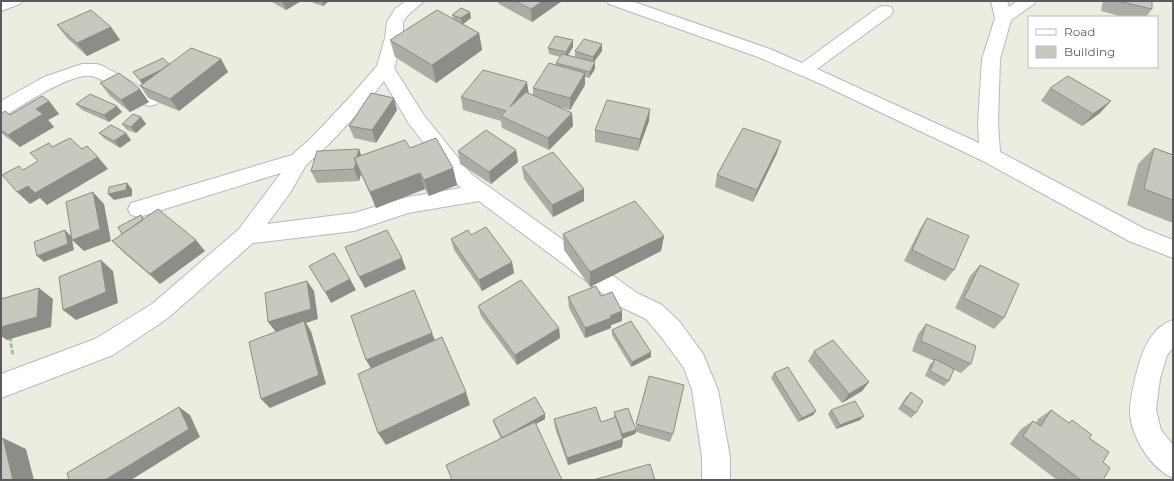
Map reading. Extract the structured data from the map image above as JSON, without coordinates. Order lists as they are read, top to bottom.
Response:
{
  "legend": ["Road", "Building"]
}
